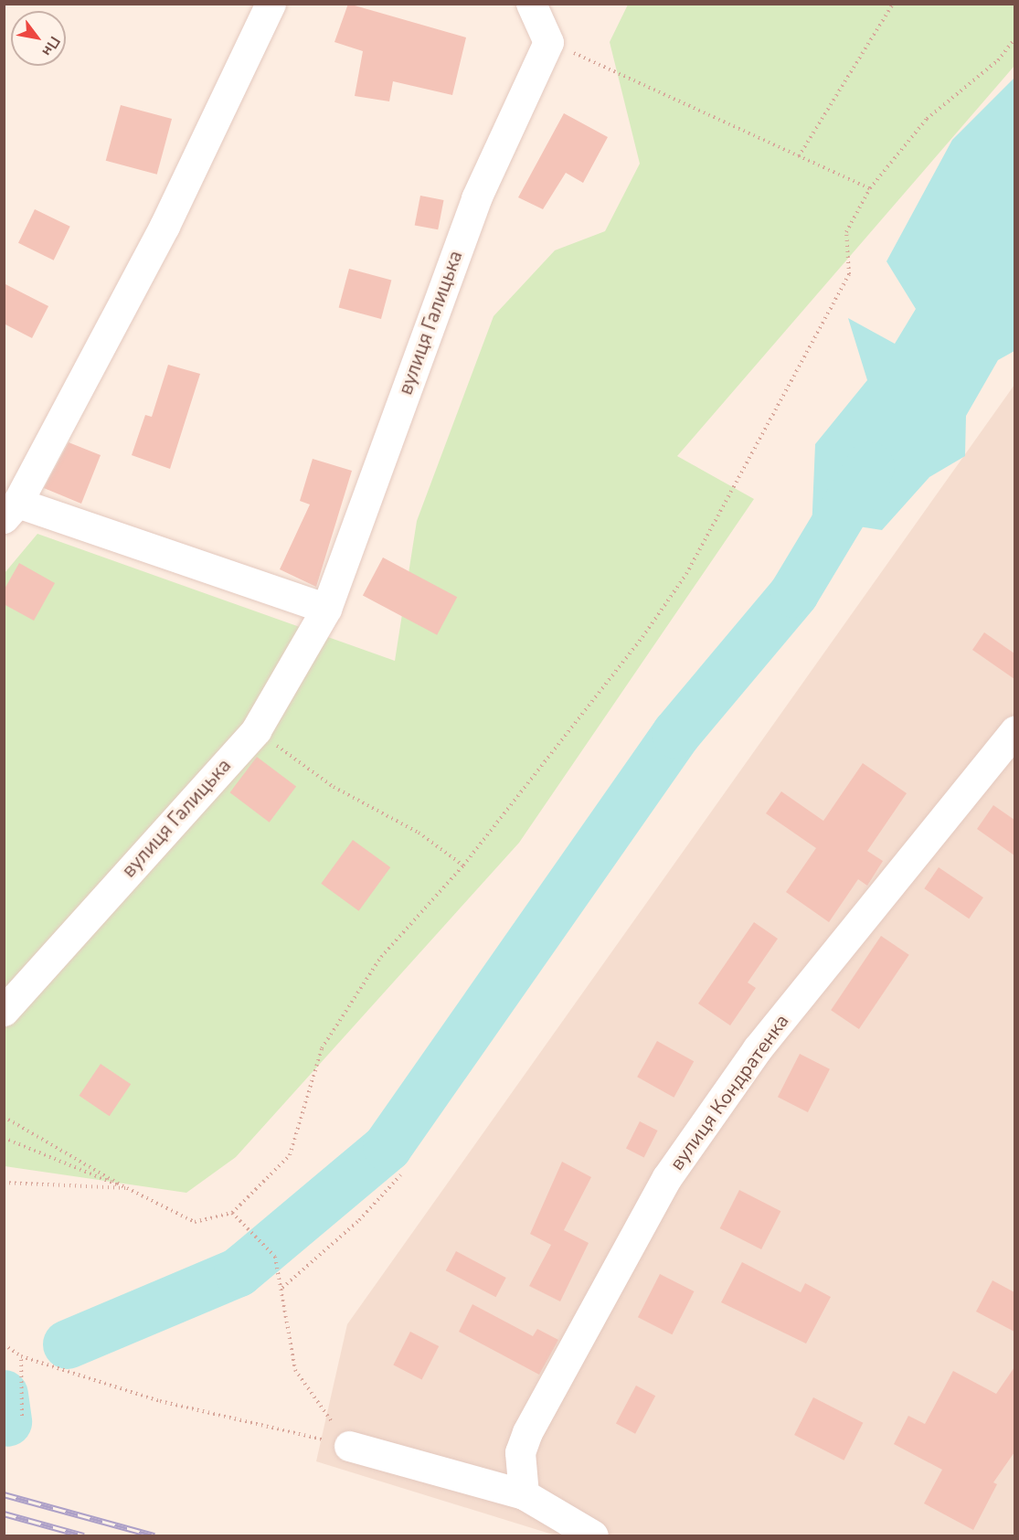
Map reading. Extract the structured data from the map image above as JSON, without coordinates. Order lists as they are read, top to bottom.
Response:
{
  "streets": {
    "street": ["вулиця Галицька", "вулиця Кондратенка"]
  },
  "north": "bottom right"
}
